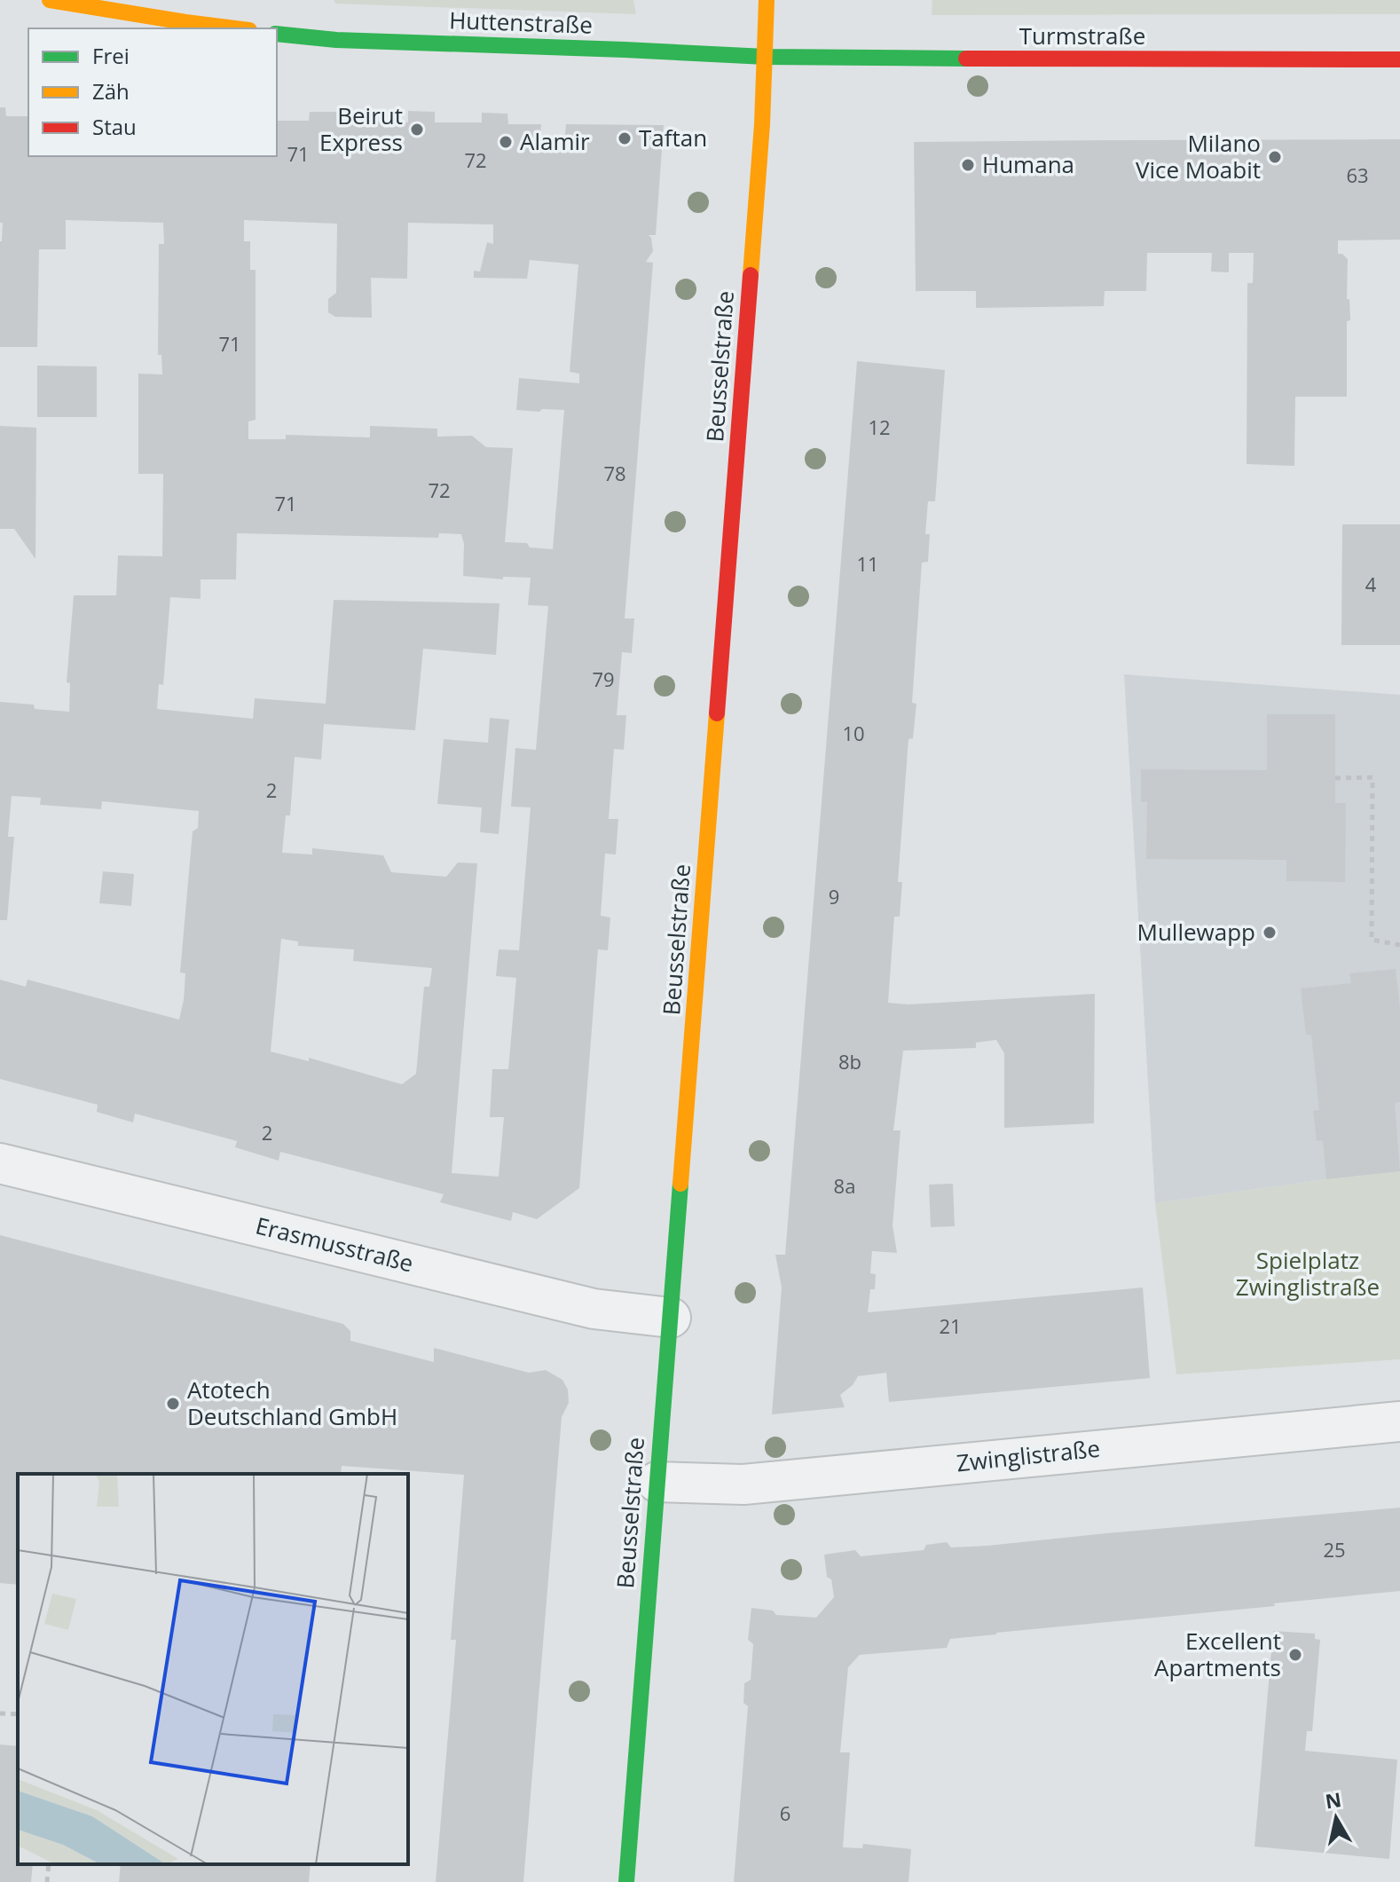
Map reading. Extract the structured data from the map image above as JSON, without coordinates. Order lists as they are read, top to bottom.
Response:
{
  "streets": {
    "main road": ["Huttenstraße", "Turmstraße", "Beusselstraße"],
    "street": ["Erasmusstraße", "Zwinglistraße"]
  },
  "crossings": [
    ["Huttenstraße", "Turmstraße"],
    ["Huttenstraße", "Beusselstraße"],
    ["Turmstraße", "Beusselstraße"],
    ["Beusselstraße", "Erasmusstraße"],
    ["Beusselstraße", "Zwinglistraße"]
  ],
  "parks": ["Spielplatz Zwinglistraße"],
  "places": [
    "Beirut Express",
    "Taftan",
    "Alamir",
    "Milano Vice Moabit",
    "Humana",
    "Mullewapp",
    "Atotech Deutschland GmbH",
    "Excellent Apartments"
  ],
  "house_numbers": [
    "71",
    "72",
    "63",
    "71",
    "12",
    "78",
    "72",
    "71",
    "11",
    "4",
    "79",
    "10",
    "2",
    "9",
    "8b",
    "2",
    "8a",
    "21",
    "25",
    "6"
  ],
  "legend": ["Frei", "Zäh", "Stau"],
  "north": "top"
}
